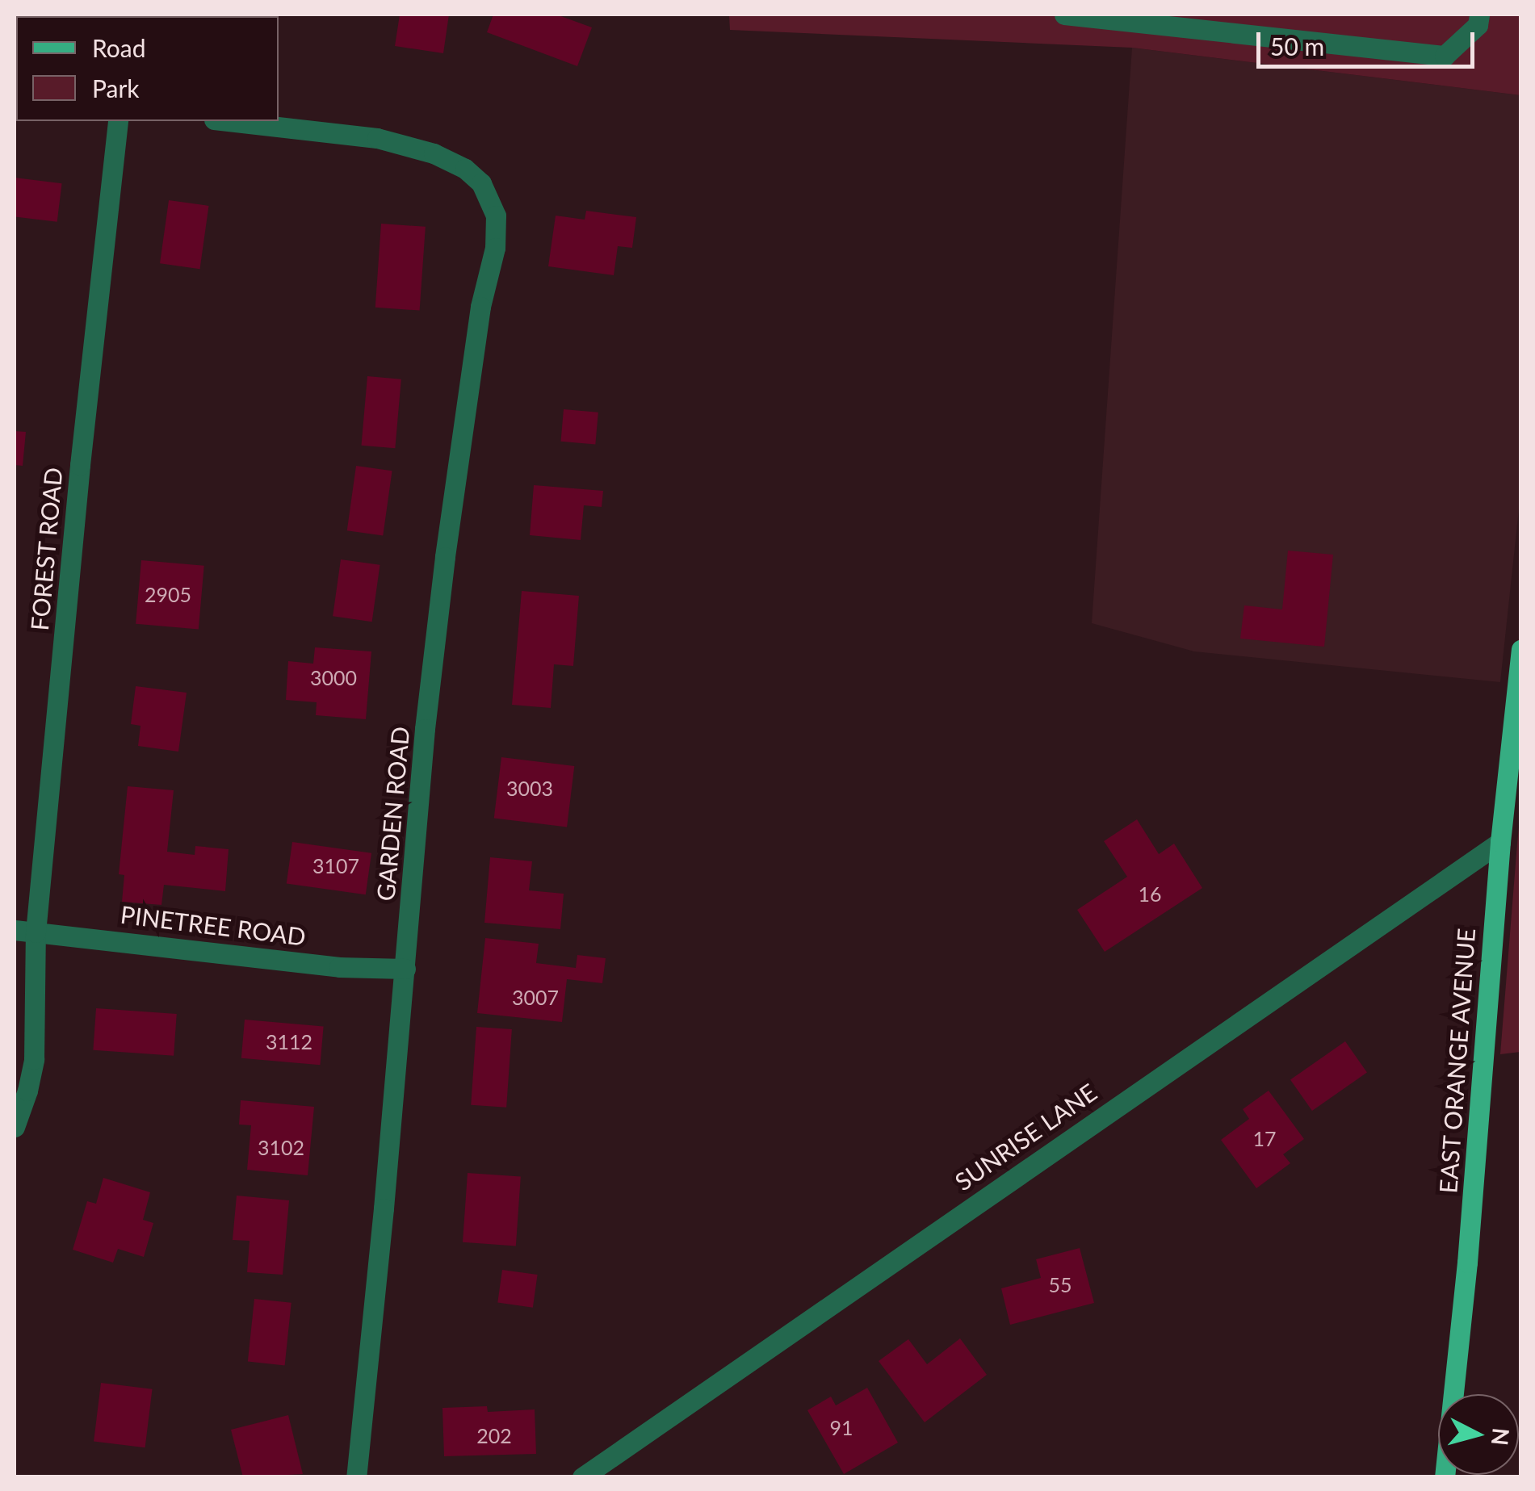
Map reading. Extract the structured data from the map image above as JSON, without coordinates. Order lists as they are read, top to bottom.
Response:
{
  "streets": {
    "main road": ["EAST ORANGE AVENUE"],
    "street": [
      "FOREST ROAD",
      "GARDEN ROAD",
      "PINETREE ROAD",
      "SUNRISE LANE"
    ]
  },
  "crossings": [
    ["FOREST ROAD", "PINETREE ROAD"],
    ["GARDEN ROAD", "PINETREE ROAD"],
    ["EAST ORANGE AVENUE", "SUNRISE LANE"]
  ],
  "house_numbers": [
    "2905",
    "3000",
    "3003",
    "3107",
    "16",
    "3007",
    "3112",
    "17",
    "3102",
    "55",
    "91",
    "202"
  ],
  "legend": ["Road", "Park"],
  "scale_bar": "50 m",
  "north": "right"
}
